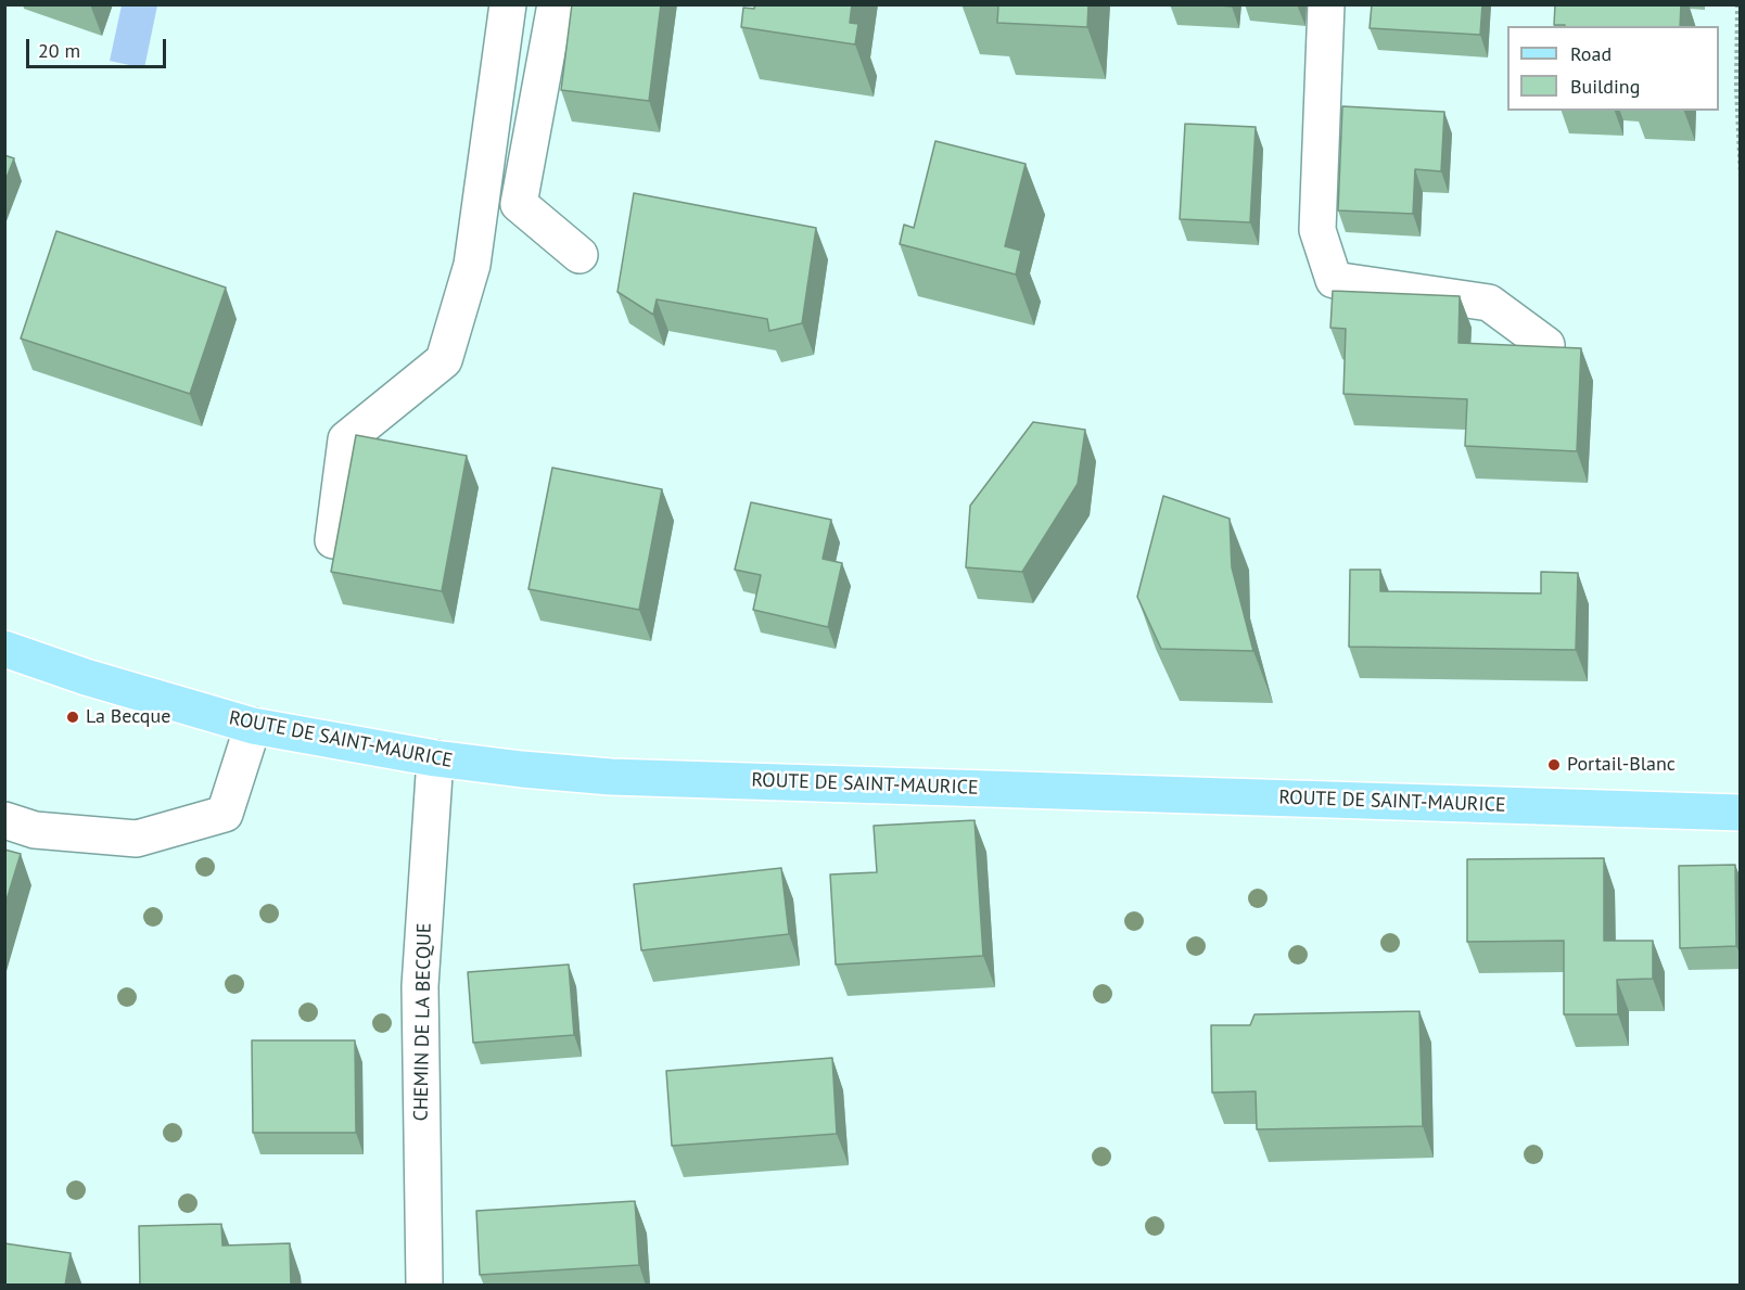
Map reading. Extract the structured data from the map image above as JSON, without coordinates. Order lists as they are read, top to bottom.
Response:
{
  "streets": {
    "main road": ["ROUTE DE SAINT-MAURICE"],
    "street": ["CHEMIN DE LA BECQUE"]
  },
  "crossings": [
    ["ROUTE DE SAINT-MAURICE", "CHEMIN DE LA BECQUE"]
  ],
  "places": ["La Becque", "Portail-Blanc"],
  "legend": ["Road", "Building"],
  "scale_bar": "20 m"
}
